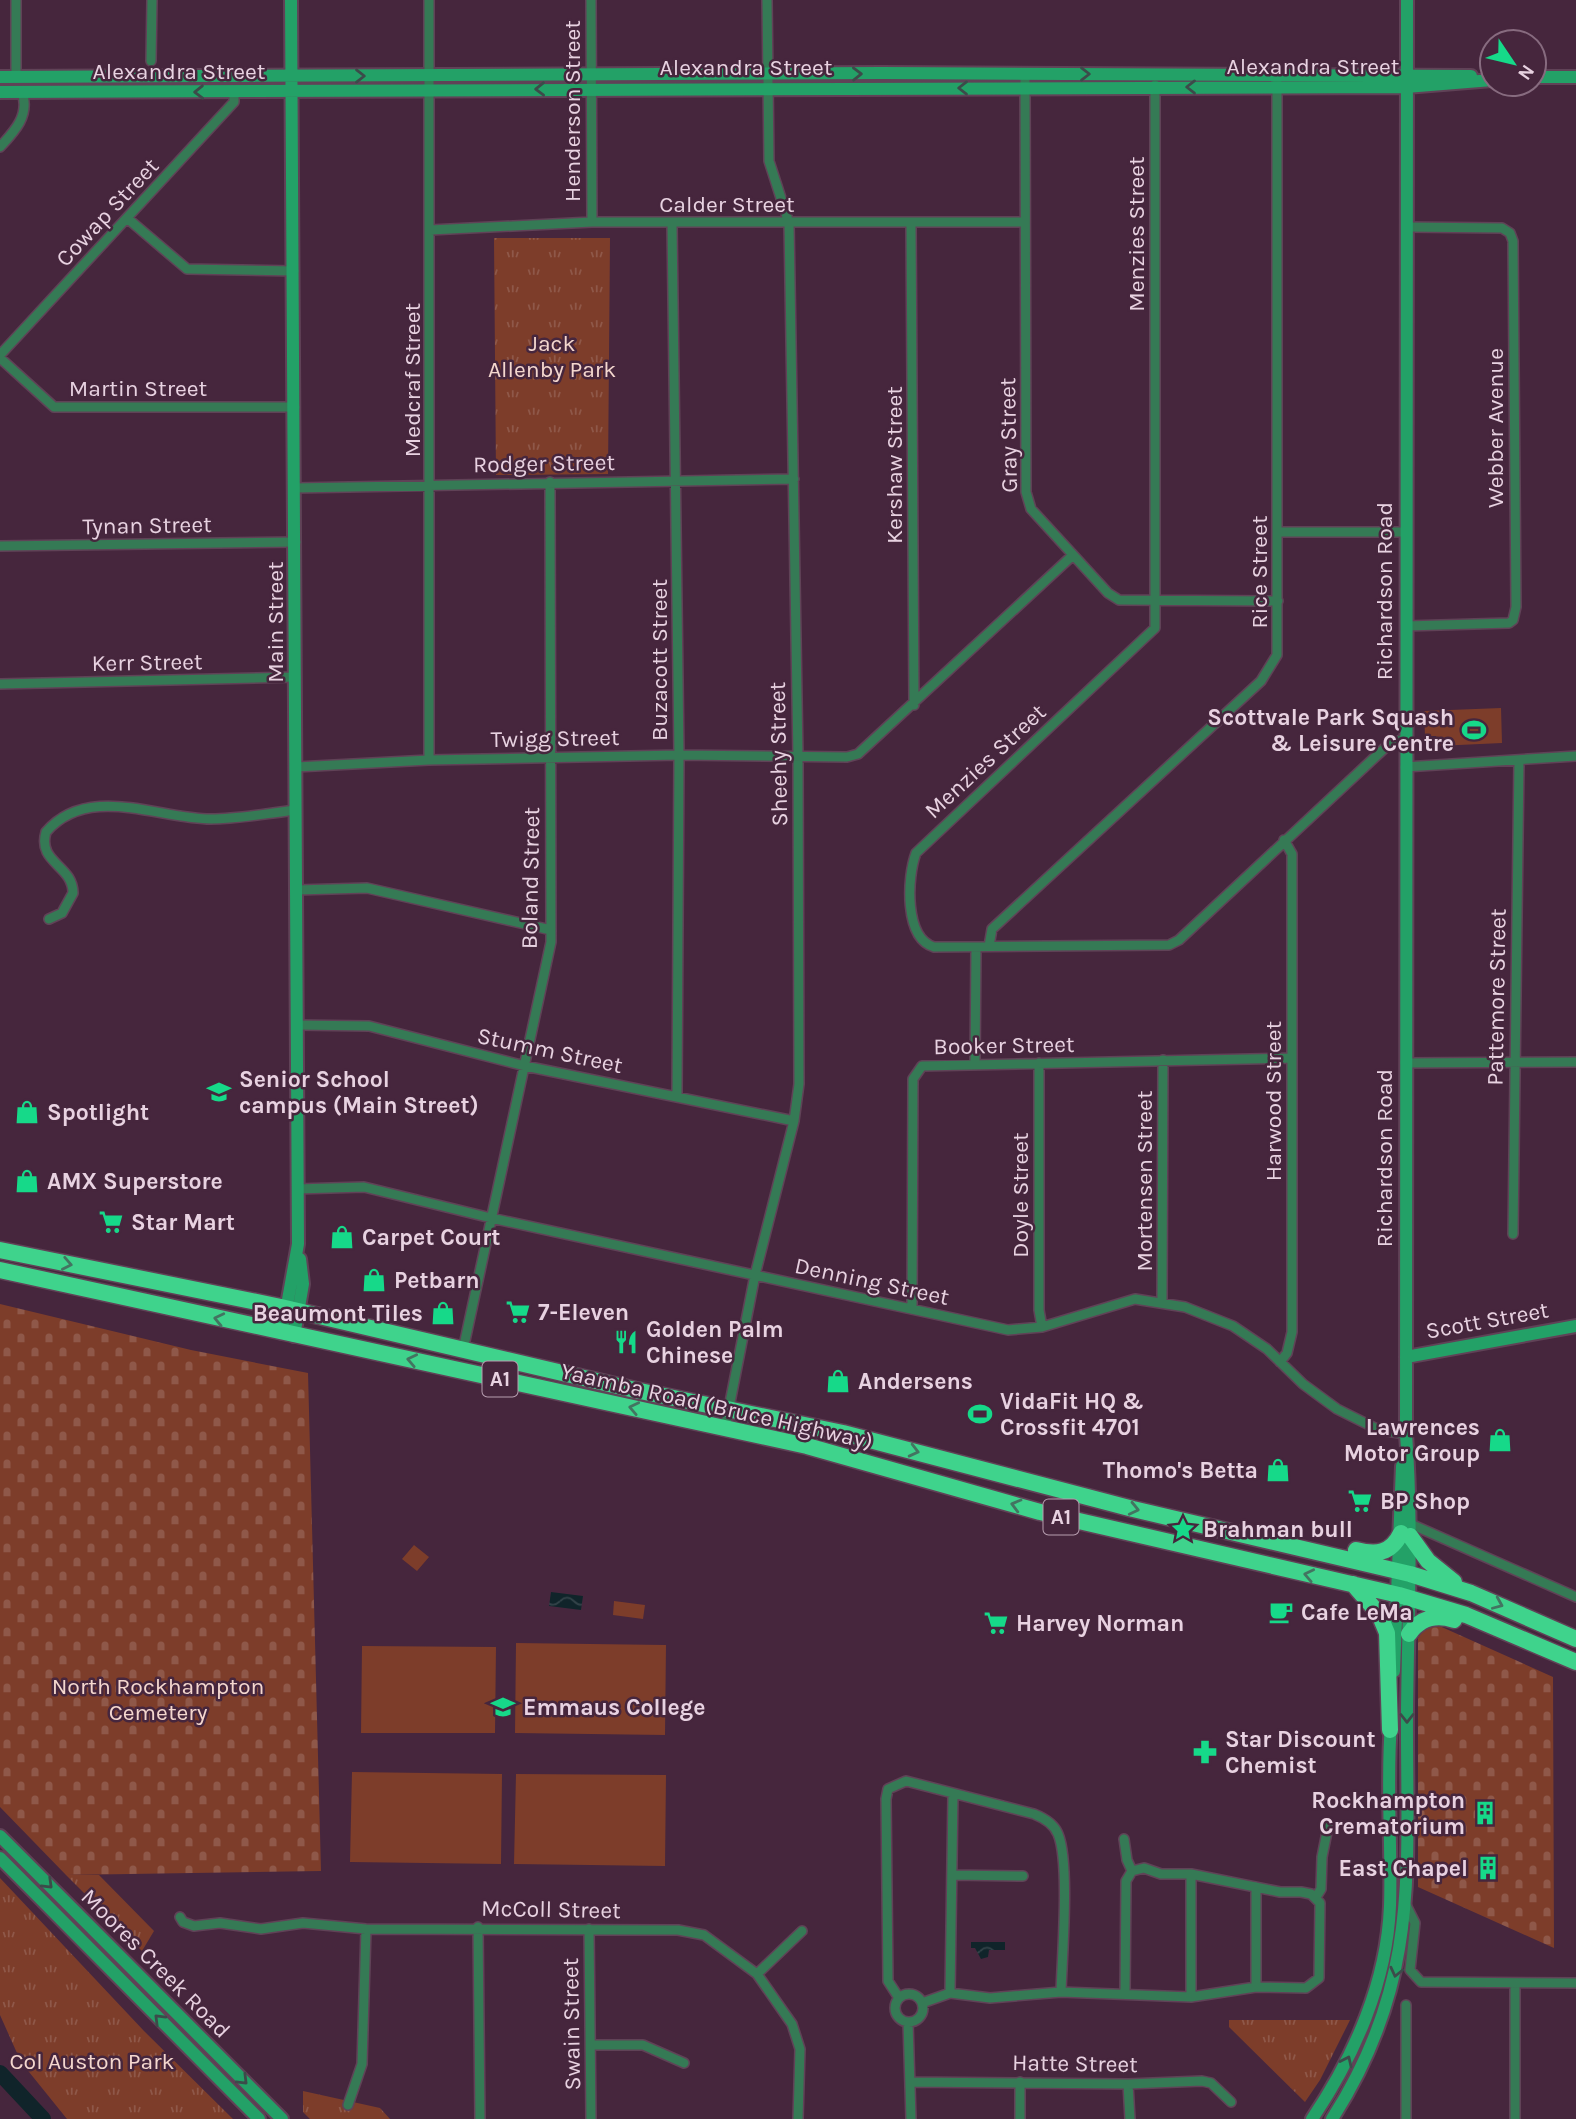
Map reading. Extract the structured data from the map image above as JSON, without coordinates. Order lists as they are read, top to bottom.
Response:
{
  "streets": {
    "highway": ["A1", "Yaamba Road (Bruce Highway)"],
    "main road": [
      "Alexandra Street",
      "Richardson Road",
      "Main Street",
      "Scott Street",
      "Moores Creek Road"
    ],
    "street": [
      "Henderson Street",
      "Calder Street",
      "Cowap Street",
      "Menzies Street",
      "Medcraf Street",
      "Martin Street",
      "Webber Avenue",
      "Gray Street",
      "Rodger Street",
      "Kershaw Street",
      "Tynan Street",
      "Rice Street",
      "Buzacott Street",
      "Kerr Street",
      "Twigg Street",
      "Sheehy Street",
      "Boland Street",
      "Pattemore Street",
      "Booker Street",
      "Stumm Street",
      "Harwood Street",
      "Mortensen Street",
      "Doyle Street",
      "Denning Street",
      "McColl Street",
      "Swain Street",
      "Hatte Street"
    ]
  },
  "crossings": [
    ["Alexandra Street", "Henderson Street"],
    ["Alexandra Street", "Cowap Street"],
    ["Alexandra Street", "Menzies Street"],
    ["Alexandra Street", "Medcraf Street"],
    ["Alexandra Street", "Gray Street"],
    ["Alexandra Street", "Rice Street"],
    ["Alexandra Street", "Richardson Road"],
    ["Alexandra Street", "Main Street"],
    ["Alexandra Street", "Sheehy Street"],
    ["Henderson Street", "Calder Street"],
    ["Calder Street", "Medcraf Street"],
    ["Calder Street", "Gray Street"],
    ["Calder Street", "Kershaw Street"],
    ["Calder Street", "Buzacott Street"],
    ["Calder Street", "Sheehy Street"],
    ["Cowap Street", "Martin Street"],
    ["Menzies Street", "Gray Street"],
    ["Menzies Street", "Rice Street"],
    ["Menzies Street", "Richardson Road"],
    ["Menzies Street", "Harwood Street"],
    ["Medcraf Street", "Rodger Street"],
    ["Medcraf Street", "Twigg Street"],
    ["Martin Street", "Main Street"],
    ["Webber Avenue", "Richardson Road"],
    ["Gray Street", "Rice Street"],
    ["Gray Street", "Twigg Street"],
    ["Rodger Street", "Main Street"],
    ["Rodger Street", "Buzacott Street"],
    ["Rodger Street", "Sheehy Street"],
    ["Rodger Street", "Boland Street"],
    ["Kershaw Street", "Twigg Street"],
    ["Tynan Street", "Main Street"],
    ["Richardson Road", "Denning Street"],
    ["Richardson Road", "Scott Street"],
    ["Richardson Road", "Yaamba Road (Bruce Highway)"],
    ["Main Street", "Kerr Street"],
    ["Main Street", "Twigg Street"],
    ["Main Street", "Stumm Street"],
    ["Main Street", "Denning Street"],
    ["Main Street", "Yaamba Road (Bruce Highway)"],
    ["Buzacott Street", "Twigg Street"],
    ["Buzacott Street", "Stumm Street"],
    ["Twigg Street", "Sheehy Street"],
    ["Twigg Street", "Boland Street"],
    ["Sheehy Street", "Stumm Street"],
    ["Sheehy Street", "Denning Street"],
    ["Sheehy Street", "Yaamba Road (Bruce Highway)"],
    ["Boland Street", "Stumm Street"],
    ["Boland Street", "Denning Street"],
    ["Boland Street", "Yaamba Road (Bruce Highway)"],
    ["Booker Street", "Harwood Street"],
    ["Booker Street", "Mortensen Street"],
    ["Booker Street", "Doyle Street"],
    ["Booker Street", "Denning Street"],
    ["Harwood Street", "Denning Street"],
    ["Mortensen Street", "Denning Street"],
    ["Doyle Street", "Denning Street"],
    ["McColl Street", "Swain Street"]
  ],
  "parks": ["Jack Allenby Park", "North Rockhampton Cemetery", "Col Auston Park"],
  "places": {
    "sports": ["Scottvale Park Squash & Leisure Centre", "VidaFit HQ & Crossfit 4701"],
    "school or university": ["Senior School campus (Main Street)", "Emmaus College"],
    "shop": [
      "Spotlight",
      "AMX Superstore",
      "Carpet Court",
      "Petbarn",
      "Beaumont Tiles",
      "Andersens",
      "Lawrences Motor Group",
      "Thomo's Betta"
    ],
    "supermarket": [
      "Star Mart",
      "7-Eleven",
      "BP Shop",
      "Harvey Norman"
    ],
    "restaurant": ["Golden Palm Chinese"],
    "place": ["Brahman bull"],
    "cafe": ["Cafe LeMa"],
    "pharmacy": ["Star Discount Chemist"],
    "building": ["Rockhampton Crematorium", "East Chapel"]
  },
  "north": "bottom right"
}
